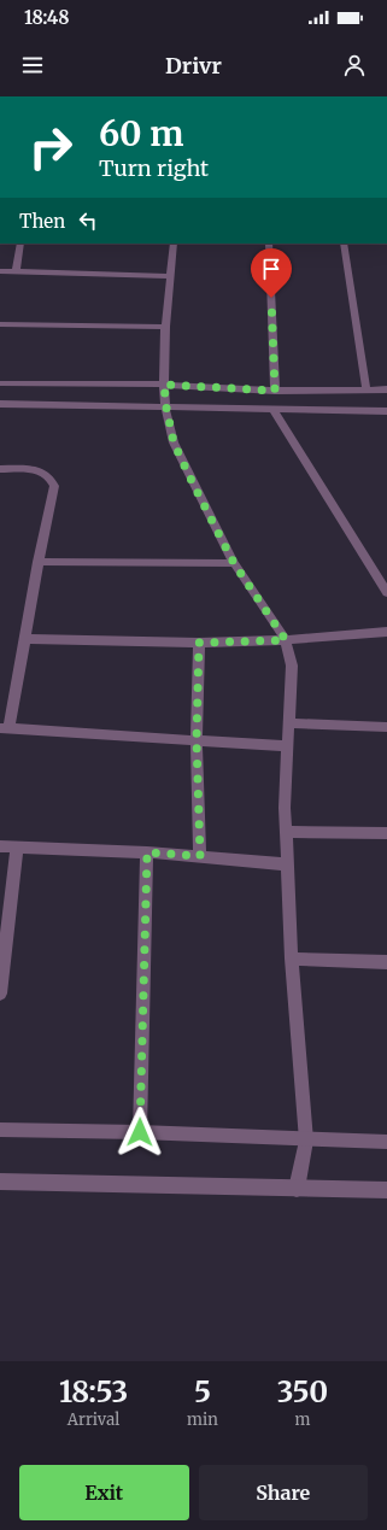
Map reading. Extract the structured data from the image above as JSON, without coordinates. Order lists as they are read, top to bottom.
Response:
{
  "page": {
    "status": "18:48",
    "header": "Drivr",
    "turn": ["60 m", "Turn right"],
    "then": "Then",
    "eta": [
      "18:53",
      "Arrival",
      "5",
      "min",
      "350",
      "m"
    ],
    "buttons": ["Exit", "Share"]
  }
}
